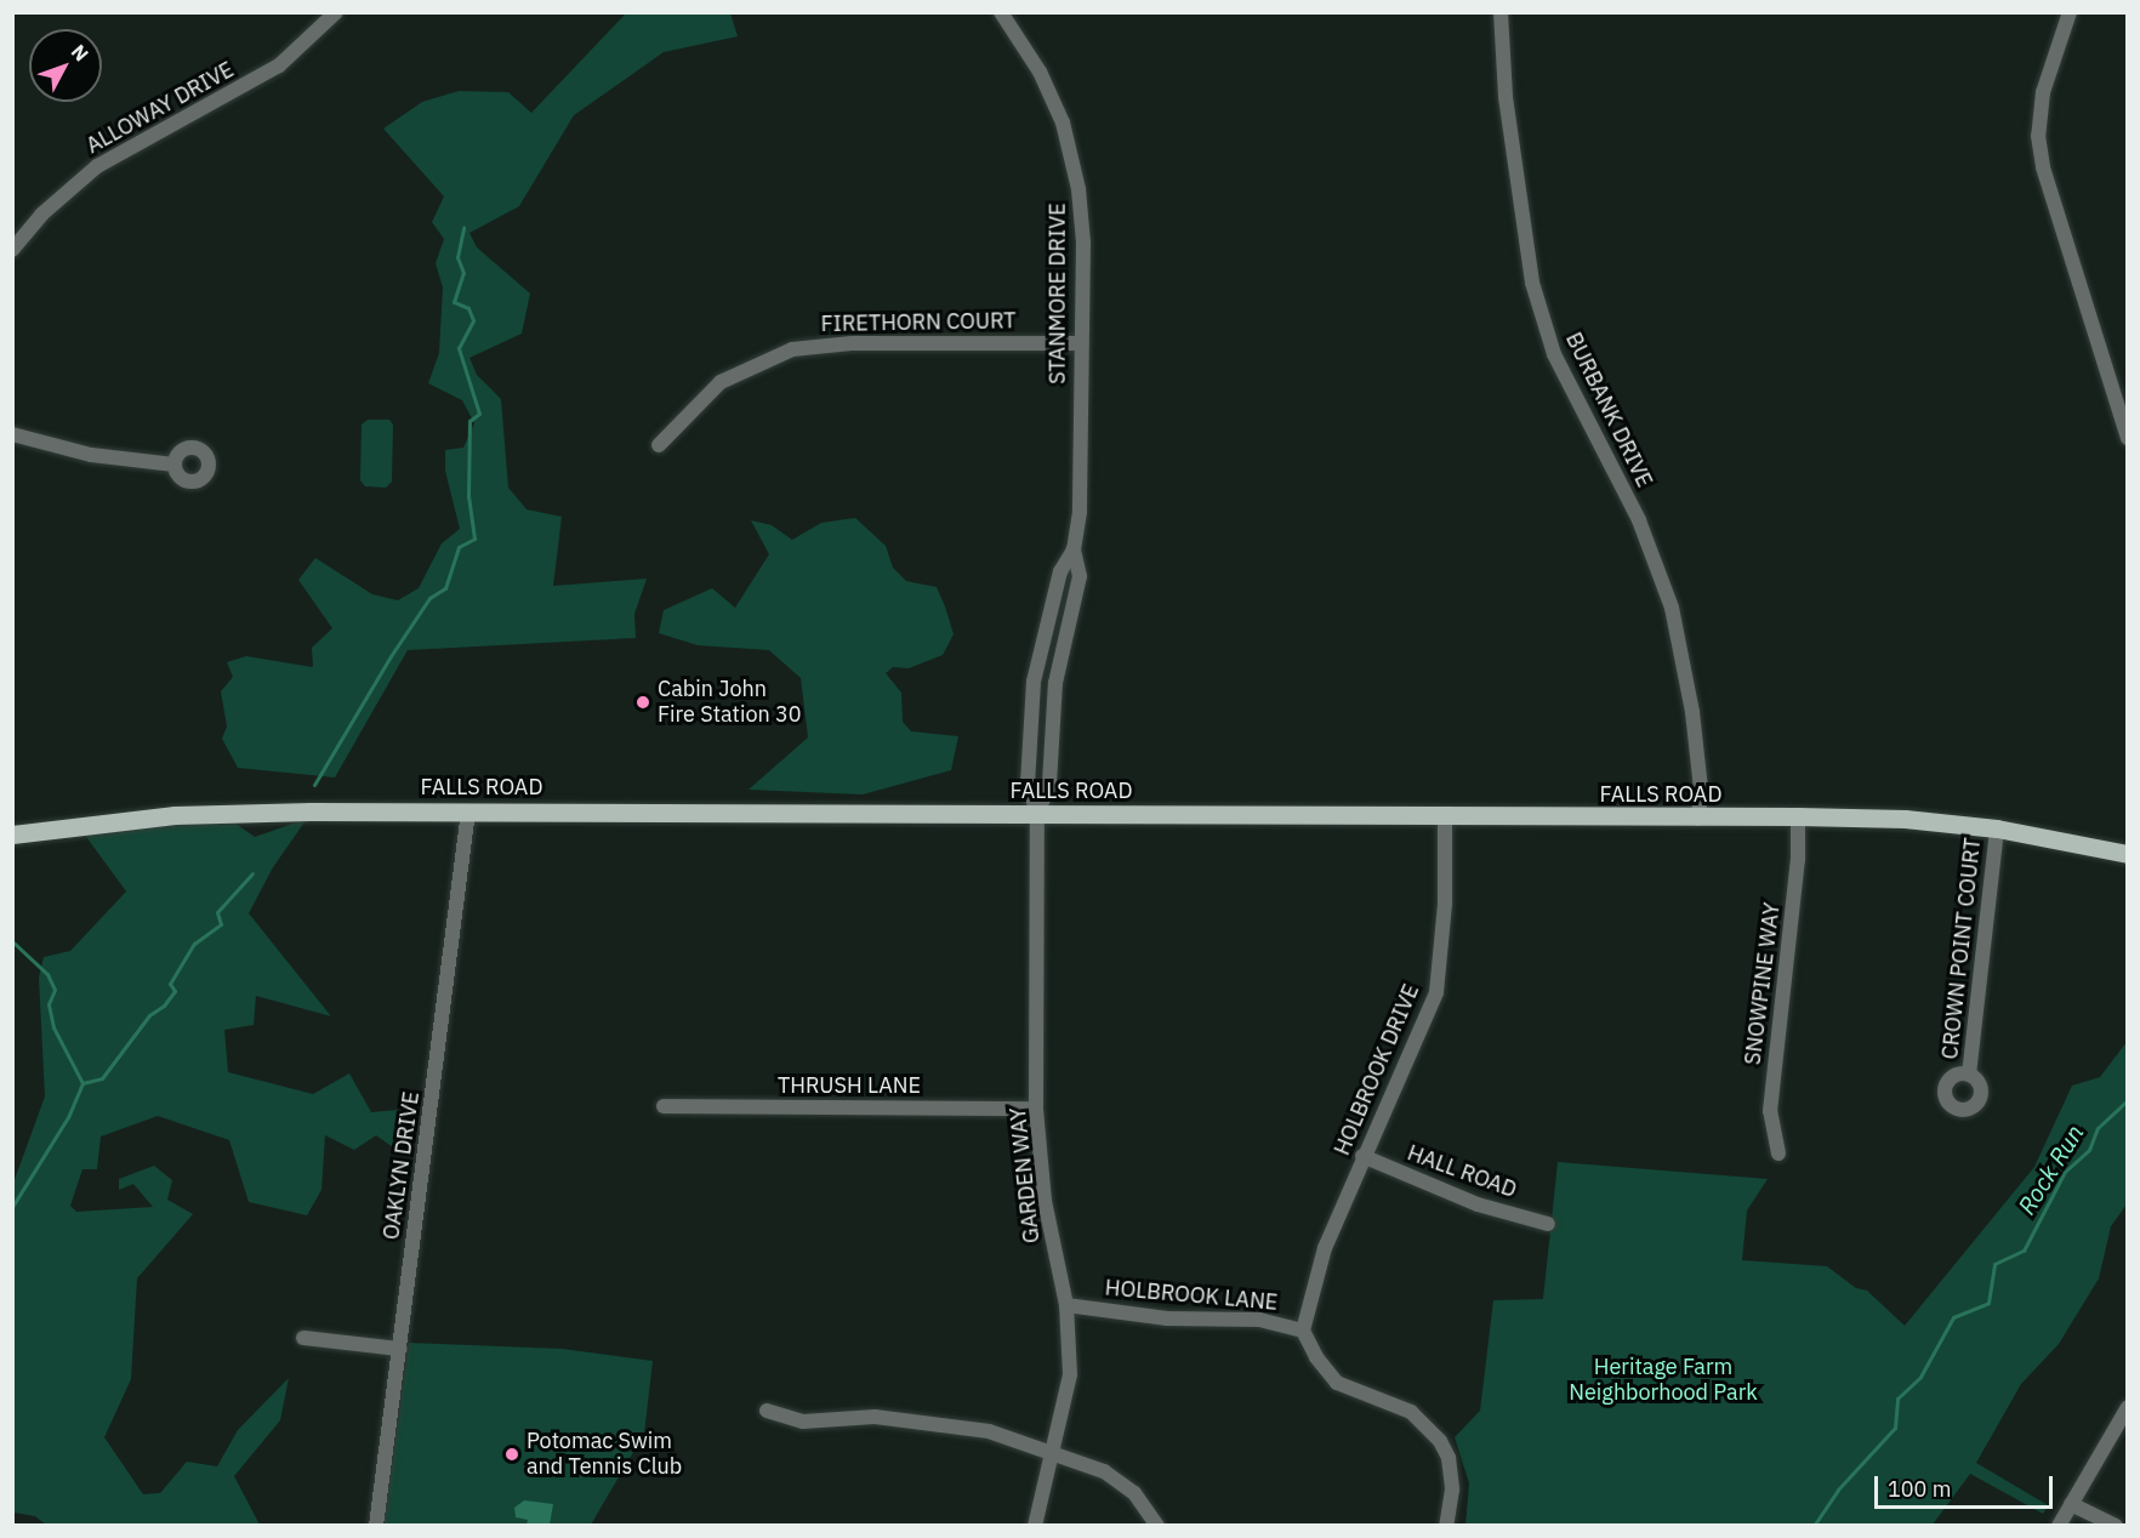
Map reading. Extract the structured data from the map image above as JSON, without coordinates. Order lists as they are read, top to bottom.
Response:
{
  "streets": {
    "main road": ["FALLS ROAD"],
    "street": [
      "ALLOWAY DRIVE",
      "STANMORE DRIVE",
      "FIRETHORN COURT",
      "BURBANK DRIVE",
      "CROWN POINT COURT",
      "SNOWPINE WAY",
      "HOLBROOK DRIVE",
      "THRUSH LANE",
      "OAKLYN DRIVE",
      "HALL ROAD",
      "GARDEN WAY",
      "HOLBROOK LANE"
    ]
  },
  "crossings": [
    ["STANMORE DRIVE", "FIRETHORN COURT"],
    ["STANMORE DRIVE", "FALLS ROAD"],
    ["STANMORE DRIVE", "GARDEN WAY"],
    ["BURBANK DRIVE", "FALLS ROAD"],
    ["FALLS ROAD", "CROWN POINT COURT"],
    ["FALLS ROAD", "SNOWPINE WAY"],
    ["FALLS ROAD", "HOLBROOK DRIVE"],
    ["FALLS ROAD", "OAKLYN DRIVE"],
    ["FALLS ROAD", "GARDEN WAY"],
    ["HOLBROOK DRIVE", "HALL ROAD"],
    ["HOLBROOK DRIVE", "HOLBROOK LANE"],
    ["THRUSH LANE", "GARDEN WAY"],
    ["GARDEN WAY", "HOLBROOK LANE"]
  ],
  "water": ["Rock Run"],
  "parks": ["Heritage Farm Neighborhood Park"],
  "places": ["Cabin John Fire Station 30", "Potomac Swim and Tennis Club"],
  "scale_bar": "100 m",
  "north": "top right"
}
